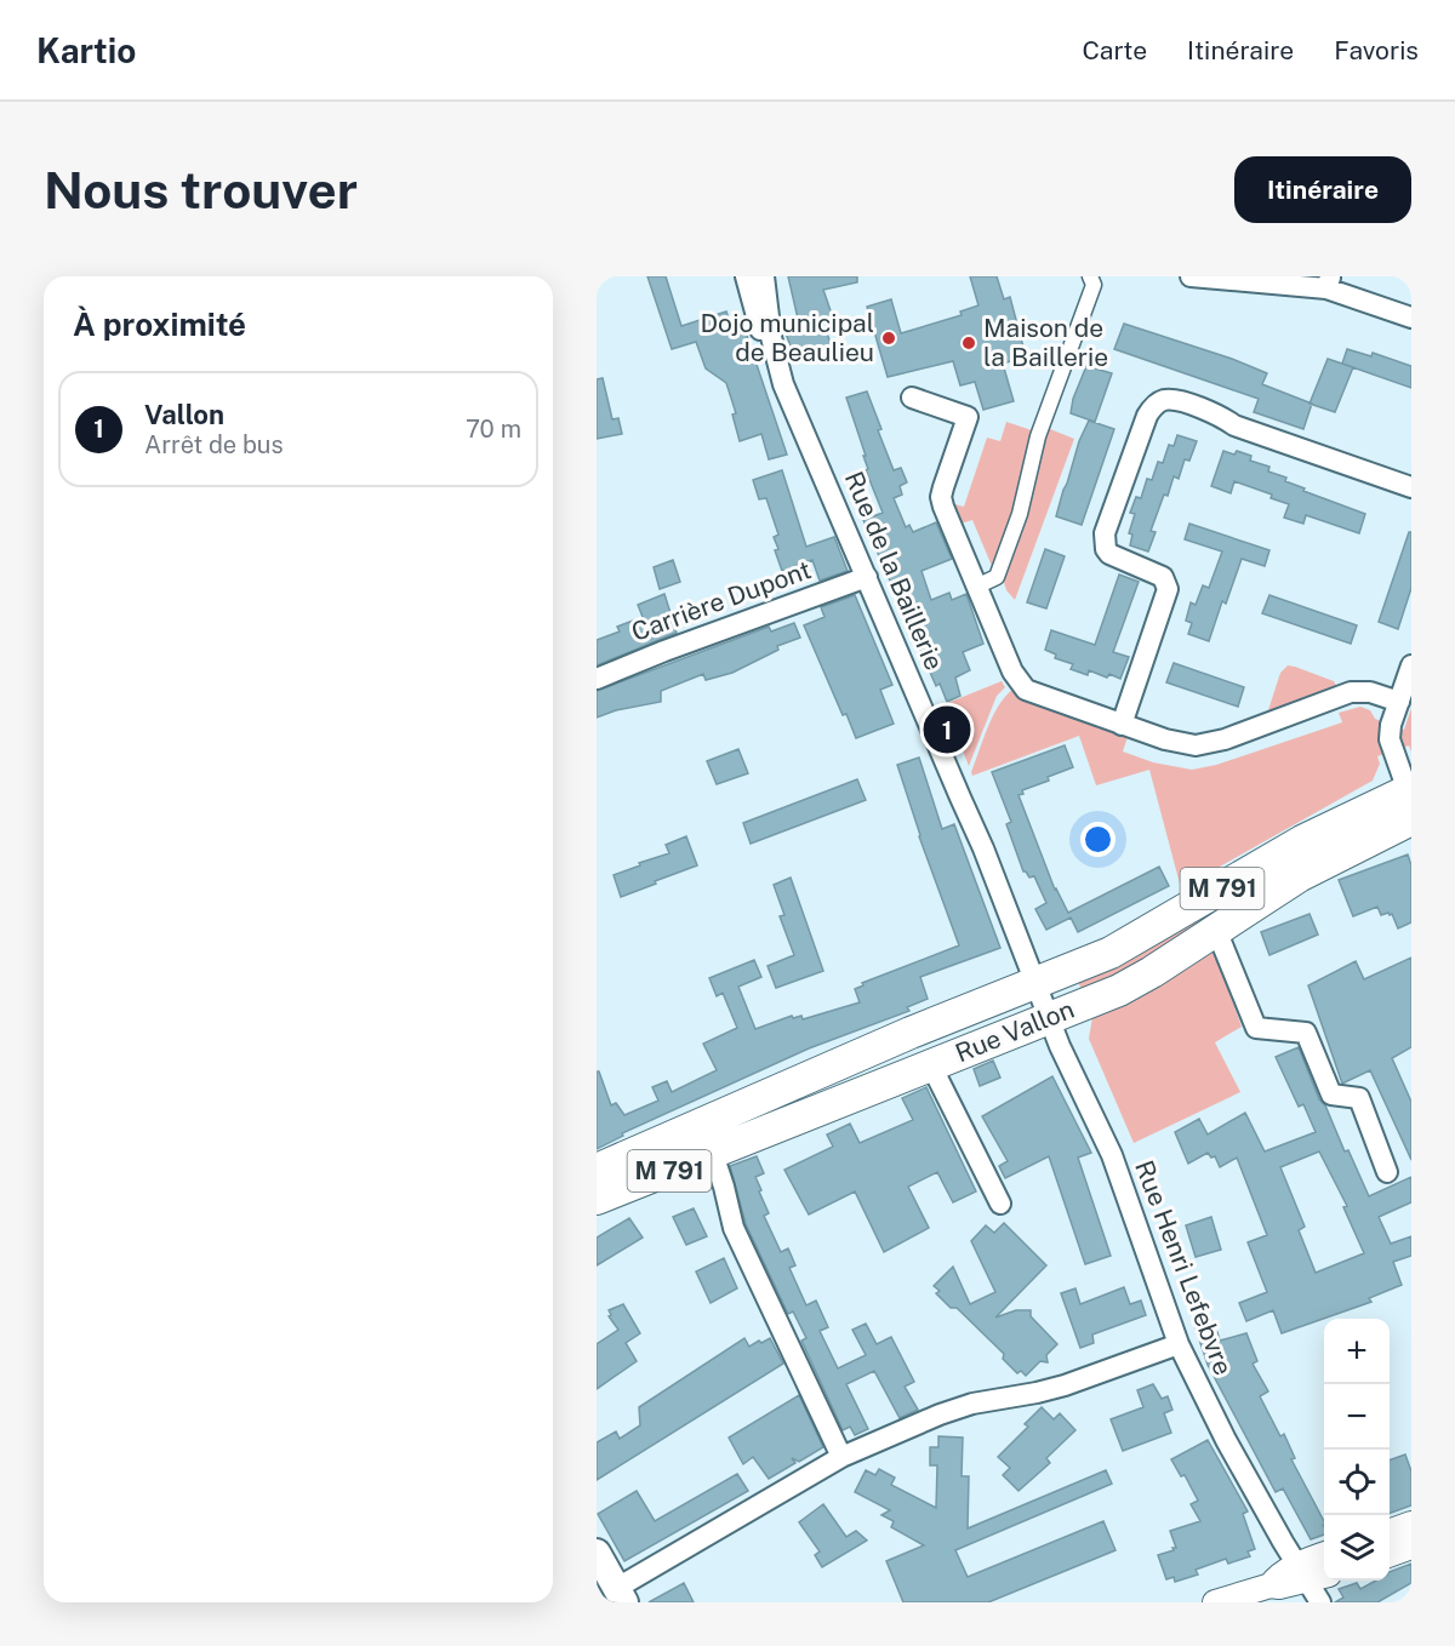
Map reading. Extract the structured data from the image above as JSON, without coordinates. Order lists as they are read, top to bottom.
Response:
{
  "streets": {
    "main road": ["M 791", "Rue Vallon"],
    "street": ["Rue de la Baillerie", "Carrière Dupont", "Rue Henri Lefebvre"]
  },
  "crossings": [
    ["Rue de la Baillerie", "Carrière Dupont"],
    ["Rue de la Baillerie", "Rue Vallon"],
    ["Rue de la Baillerie", "Rue Henri Lefebvre"],
    ["Rue Vallon", "Rue Henri Lefebvre"]
  ],
  "places": ["Dojo municipal de Beaulieu", "Maison de la Baillerie"],
  "page": {
    "header": "Kartio",
    "nav": ["Carte", "Itinéraire", "Favoris"],
    "buttons": "Itinéraire",
    "title": "Nous trouver",
    "heading": "À proximité",
    "list": [
      {
        "mark": "1",
        "name": "Vallon",
        "note": "Arrêt de bus",
        "value": "70 m"
      }
    ],
    "pins": "1",
    "map_buttons": ["+", "−"]
  }
}
